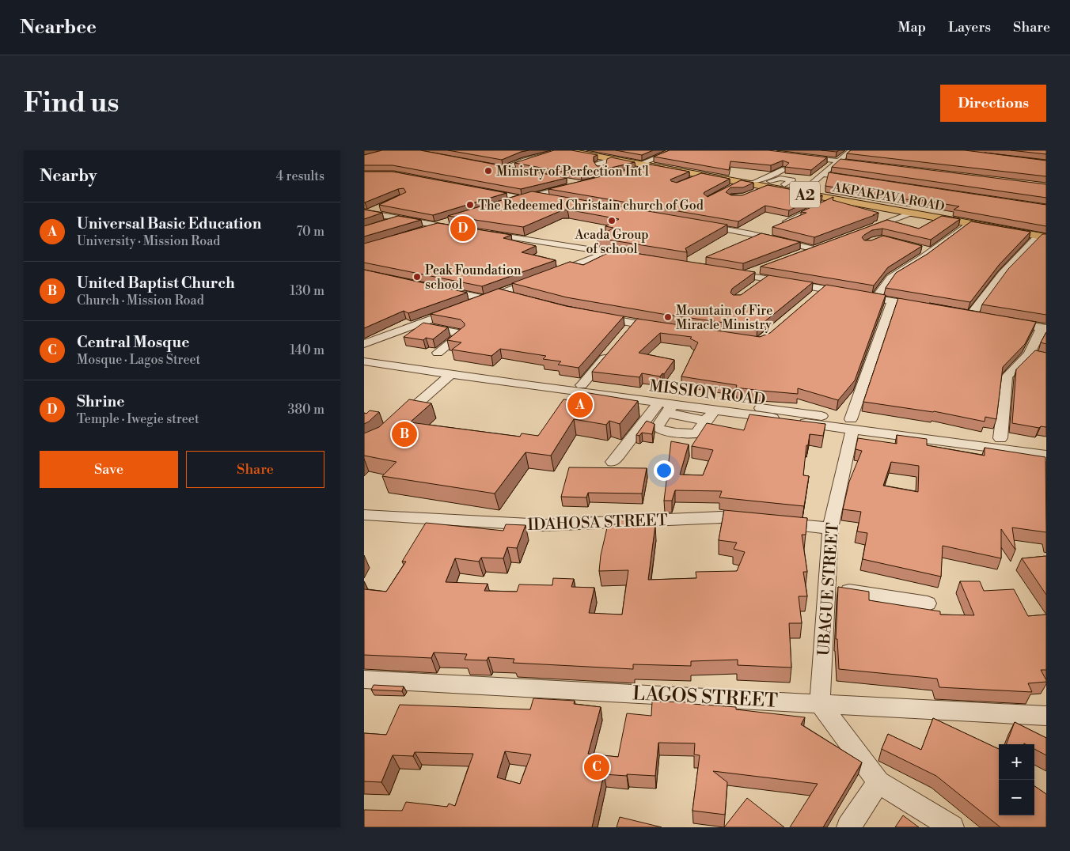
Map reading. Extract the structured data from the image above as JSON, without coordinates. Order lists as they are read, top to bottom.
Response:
{
  "streets": {
    "highway": ["A2", "AKPAKPAVA ROAD"],
    "street": [
      "MISSION ROAD",
      "IDAHOSA STREET",
      "UBAGUE STREET",
      "LAGOS STREET"
    ]
  },
  "crossings": [
    ["MISSION ROAD", "UBAGUE STREET"],
    ["UBAGUE STREET", "LAGOS STREET"]
  ],
  "places": [
    "Ministry of Perfection Int'l",
    "The Redeemed Christain church of God",
    "Acada Group of school",
    "Peak Foundation school",
    "Mountain of Fire Miracle Ministry"
  ],
  "page": {
    "header": "Nearbee",
    "nav": ["Map", "Layers", "Share"],
    "buttons": [
      "Directions",
      ["Save", "Share"]
    ],
    "title": "Find us",
    "heading": ["Nearby", "4 results"],
    "list": [
      {
        "mark": "A",
        "name": "Universal Basic Education",
        "note": "University · Mission Road",
        "value": "70 m"
      },
      {
        "mark": "B",
        "name": "United Baptist Church",
        "note": "Church · Mission Road",
        "value": "130 m"
      },
      {
        "mark": "C",
        "name": "Central Mosque",
        "note": "Mosque · Lagos Street",
        "value": "140 m"
      },
      {
        "mark": "D",
        "name": "Shrine",
        "note": "Temple · Iwegie street",
        "value": "380 m"
      }
    ],
    "pins": [
      "D",
      "A",
      "B",
      "C"
    ],
    "map_buttons": ["+", "−"]
  }
}
